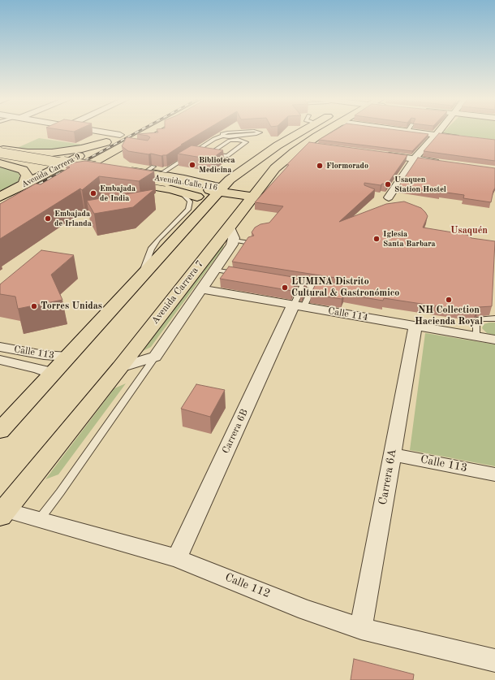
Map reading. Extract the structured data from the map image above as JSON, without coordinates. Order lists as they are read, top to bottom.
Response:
{
  "streets": {
    "main road": ["Avenida Carrera 9", "Avenida Calle 116", "Avenida Carrera 7"],
    "street": [
      "Calle 114",
      "Calle 113",
      "Carrera 6B",
      "Carrera 6A",
      "Calle 112"
    ]
  },
  "crossings": [
    ["Avenida Carrera 9", "Avenida Calle 116"],
    ["Avenida Calle 116", "Avenida Carrera 7"],
    ["Avenida Carrera 7", "Calle 112"],
    ["Calle 114", "Carrera 6B"],
    ["Calle 114", "Carrera 6A"],
    ["Calle 113", "Carrera 6A"],
    ["Carrera 6B", "Calle 112"],
    ["Carrera 6A", "Calle 112"]
  ],
  "districts": ["Usaquén"],
  "places": [
    "Biblioteca Medicina",
    "Flormorado",
    "Usaquen Station Hostel",
    "Embajada de India",
    "Embajada de Irlanda",
    "Iglesia Santa Barbara",
    "LUMINA Distrito Cultural & Gastronómico",
    "NH Collection Hacienda Royal",
    "Torres Unidas"
  ]
}
